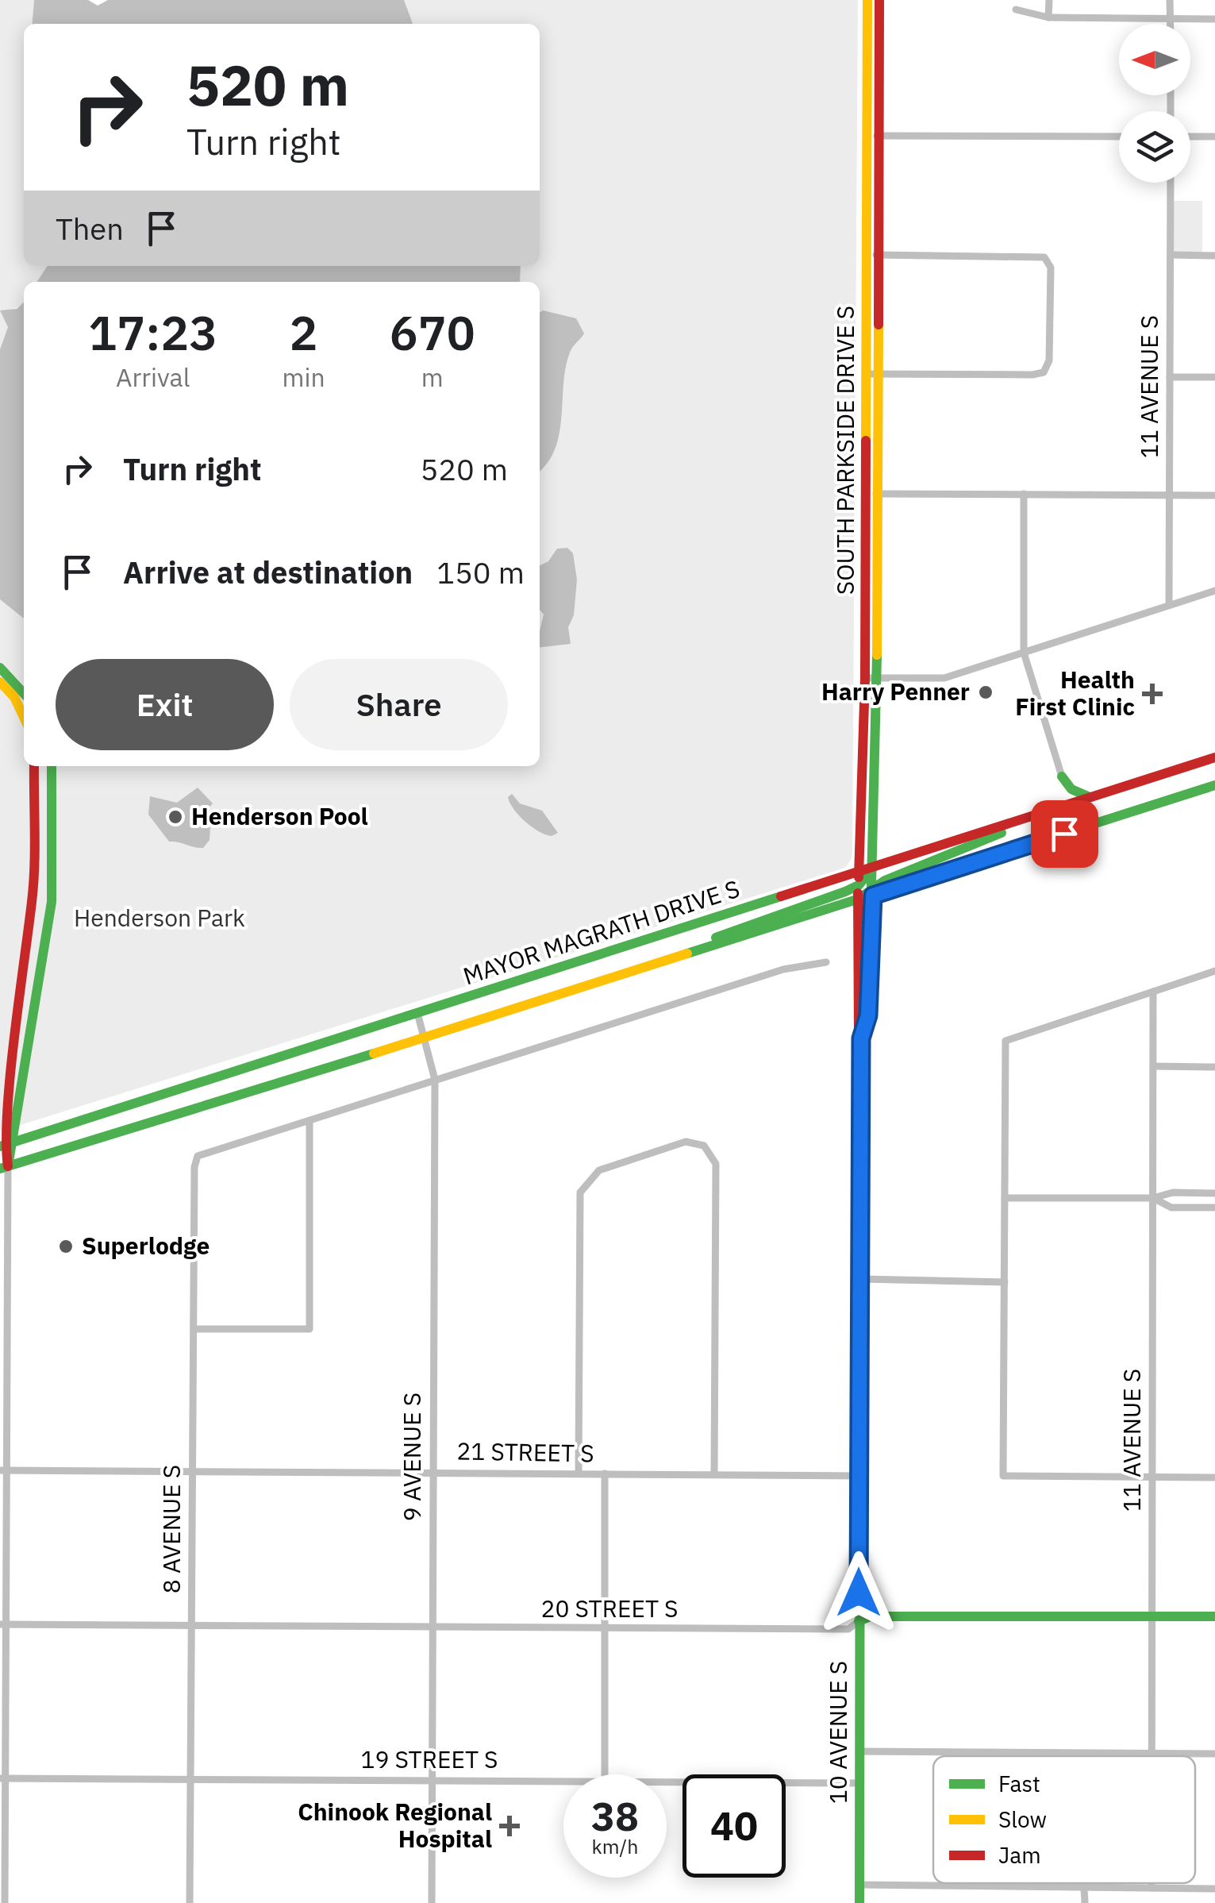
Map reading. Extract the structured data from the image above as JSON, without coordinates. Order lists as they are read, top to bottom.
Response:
{
  "streets": {
    "main road": [
      "SOUTH PARKSIDE DRIVE S",
      "MAYOR MAGRATH DRIVE S",
      "20 STREET S",
      "10 AVENUE S"
    ],
    "street": [
      "11 AVENUE S",
      "21 STREET S",
      "9 AVENUE S",
      "8 AVENUE S",
      "19 STREET S"
    ]
  },
  "crossings": [
    ["11 AVENUE S", "20 STREET S"],
    ["SOUTH PARKSIDE DRIVE S", "MAYOR MAGRATH DRIVE S"],
    ["SOUTH PARKSIDE DRIVE S", "10 AVENUE S"],
    ["MAYOR MAGRATH DRIVE S", "9 AVENUE S"],
    ["MAYOR MAGRATH DRIVE S", "10 AVENUE S"],
    ["21 STREET S", "9 AVENUE S"],
    ["21 STREET S", "8 AVENUE S"],
    ["21 STREET S", "10 AVENUE S"],
    ["9 AVENUE S", "20 STREET S"],
    ["9 AVENUE S", "19 STREET S"],
    ["8 AVENUE S", "20 STREET S"],
    ["8 AVENUE S", "19 STREET S"],
    ["20 STREET S", "10 AVENUE S"],
    ["10 AVENUE S", "19 STREET S"]
  ],
  "parks": ["Henderson Park"],
  "places": {
    "other": ["Harry Penner", "Henderson Pool", "Superlodge"],
    "health": ["Health First Clinic", "Chinook Regional Hospital"]
  },
  "legend": ["Fast", "Slow", "Jam"],
  "north": "left",
  "page": {
    "turn": ["520 m", "Turn right"],
    "then": "Then",
    "eta": [
      "17:23",
      "Arrival",
      "2",
      "min",
      "670",
      "m"
    ],
    "list": [
      {
        "name": "Turn right",
        "value": "520 m"
      },
      {
        "name": "Arrive at destination",
        "value": "150 m"
      }
    ],
    "buttons": ["Exit", "Share"],
    "speed": "38 km/h",
    "limit": "40"
  }
}
